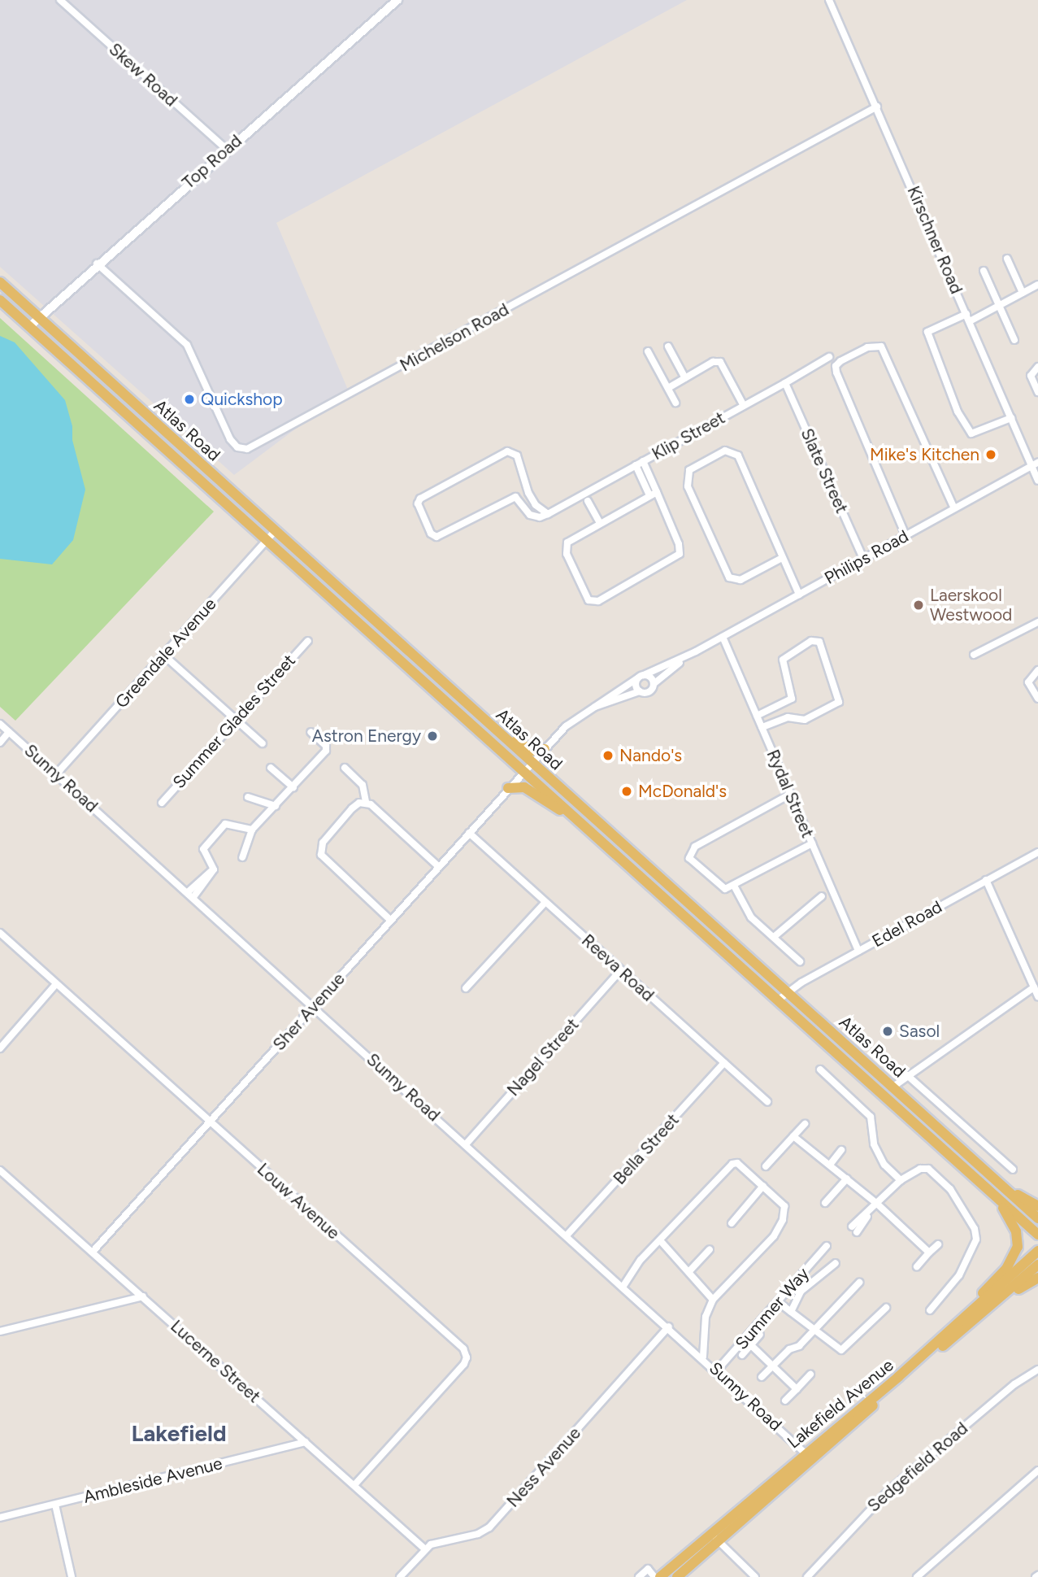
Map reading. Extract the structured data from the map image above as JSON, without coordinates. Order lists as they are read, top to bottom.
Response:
{
  "streets": {
    "main road": ["Atlas Road", "Lakefield Avenue"],
    "street": [
      "Skew Road",
      "Top Road",
      "Kirschner Road",
      "Michelson Road",
      "Klip Street",
      "Slate Street",
      "Philips Road",
      "Greendale Avenue",
      "Summer Glades Street",
      "Sunny Road",
      "Rydal Street",
      "Edel Road",
      "Reeva Road",
      "Sher Avenue",
      "Nagel Street",
      "Bella Street",
      "Louw Avenue",
      "Summer Way",
      "Lucerne Street",
      "Ness Avenue",
      "Sedgefield Road",
      "Ambleside Avenue"
    ]
  },
  "crossings": [
    ["Skew Road", "Top Road"],
    ["Top Road", "Michelson Road"],
    ["Top Road", "Atlas Road"],
    ["Kirschner Road", "Michelson Road"],
    ["Kirschner Road", "Philips Road"],
    ["Atlas Road", "Philips Road"],
    ["Atlas Road", "Greendale Avenue"],
    ["Atlas Road", "Edel Road"],
    ["Atlas Road", "Sher Avenue"],
    ["Klip Street", "Slate Street"],
    ["Slate Street", "Philips Road"],
    ["Philips Road", "Rydal Street"],
    ["Philips Road", "Sher Avenue"],
    ["Greendale Avenue", "Sunny Road"],
    ["Sunny Road", "Sher Avenue"],
    ["Sunny Road", "Nagel Street"],
    ["Sunny Road", "Bella Street"],
    ["Sunny Road", "Summer Way"],
    ["Sunny Road", "Lakefield Avenue"],
    ["Sunny Road", "Ness Avenue"],
    ["Rydal Street", "Edel Road"],
    ["Reeva Road", "Sher Avenue"],
    ["Reeva Road", "Nagel Street"],
    ["Reeva Road", "Bella Street"],
    ["Sher Avenue", "Louw Avenue"],
    ["Sher Avenue", "Lucerne Street"],
    ["Louw Avenue", "Lucerne Street"],
    ["Lucerne Street", "Ness Avenue"],
    ["Lucerne Street", "Ambleside Avenue"]
  ],
  "districts": ["Lakefield"],
  "places": [
    "Quickshop",
    "Mike's Kitchen",
    "Laerskool Westwood",
    "Astron Energy",
    "Nando's",
    "McDonald's",
    "Sasol"
  ]
}
